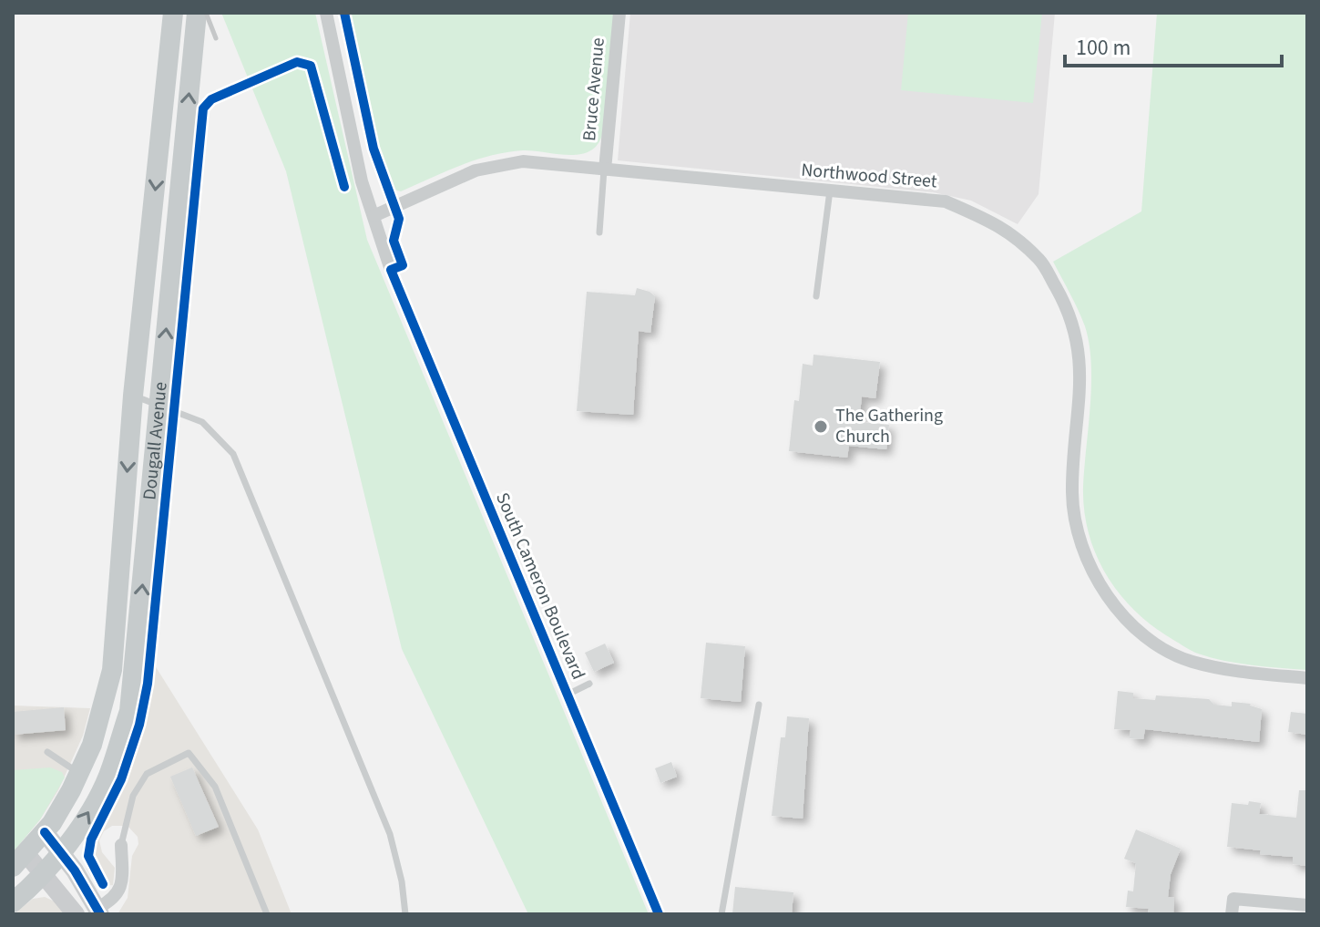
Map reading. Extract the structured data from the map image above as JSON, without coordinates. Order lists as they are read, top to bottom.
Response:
{
  "streets": {
    "main road": ["Dougall Avenue"],
    "street": ["Bruce Avenue", "Northwood Street", "South Cameron Boulevard"]
  },
  "crossings": [
    ["Bruce Avenue", "Northwood Street"],
    ["Northwood Street", "South Cameron Boulevard"]
  ],
  "places": ["The Gathering Church"],
  "scale_bar": "100 m"
}
